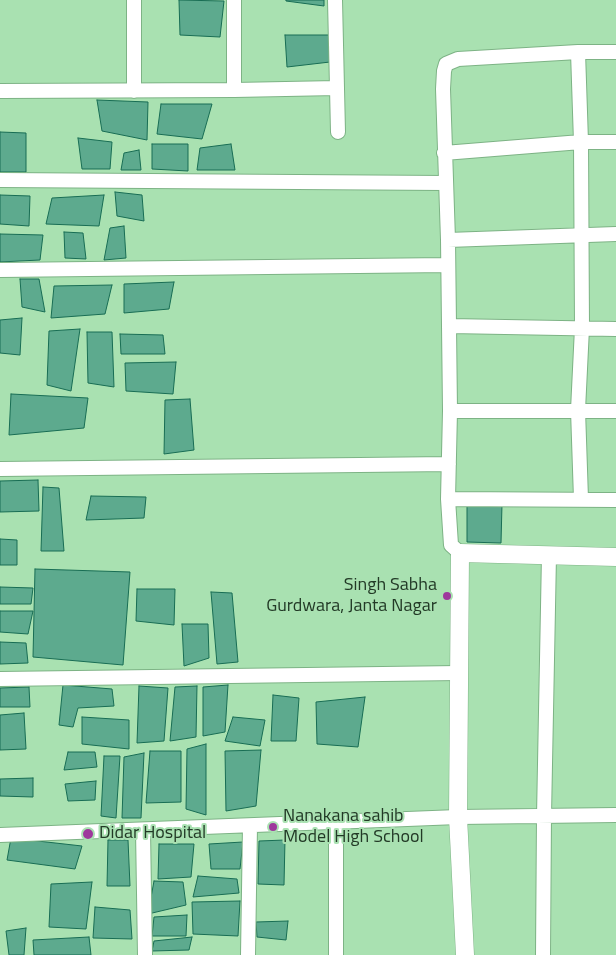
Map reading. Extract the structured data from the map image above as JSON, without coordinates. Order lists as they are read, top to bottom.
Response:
{
  "places": ["Singh Sabha Gurdwara, Janta Nagar", "Nanakana sahib Model High School", "Didar Hospital"]
}
